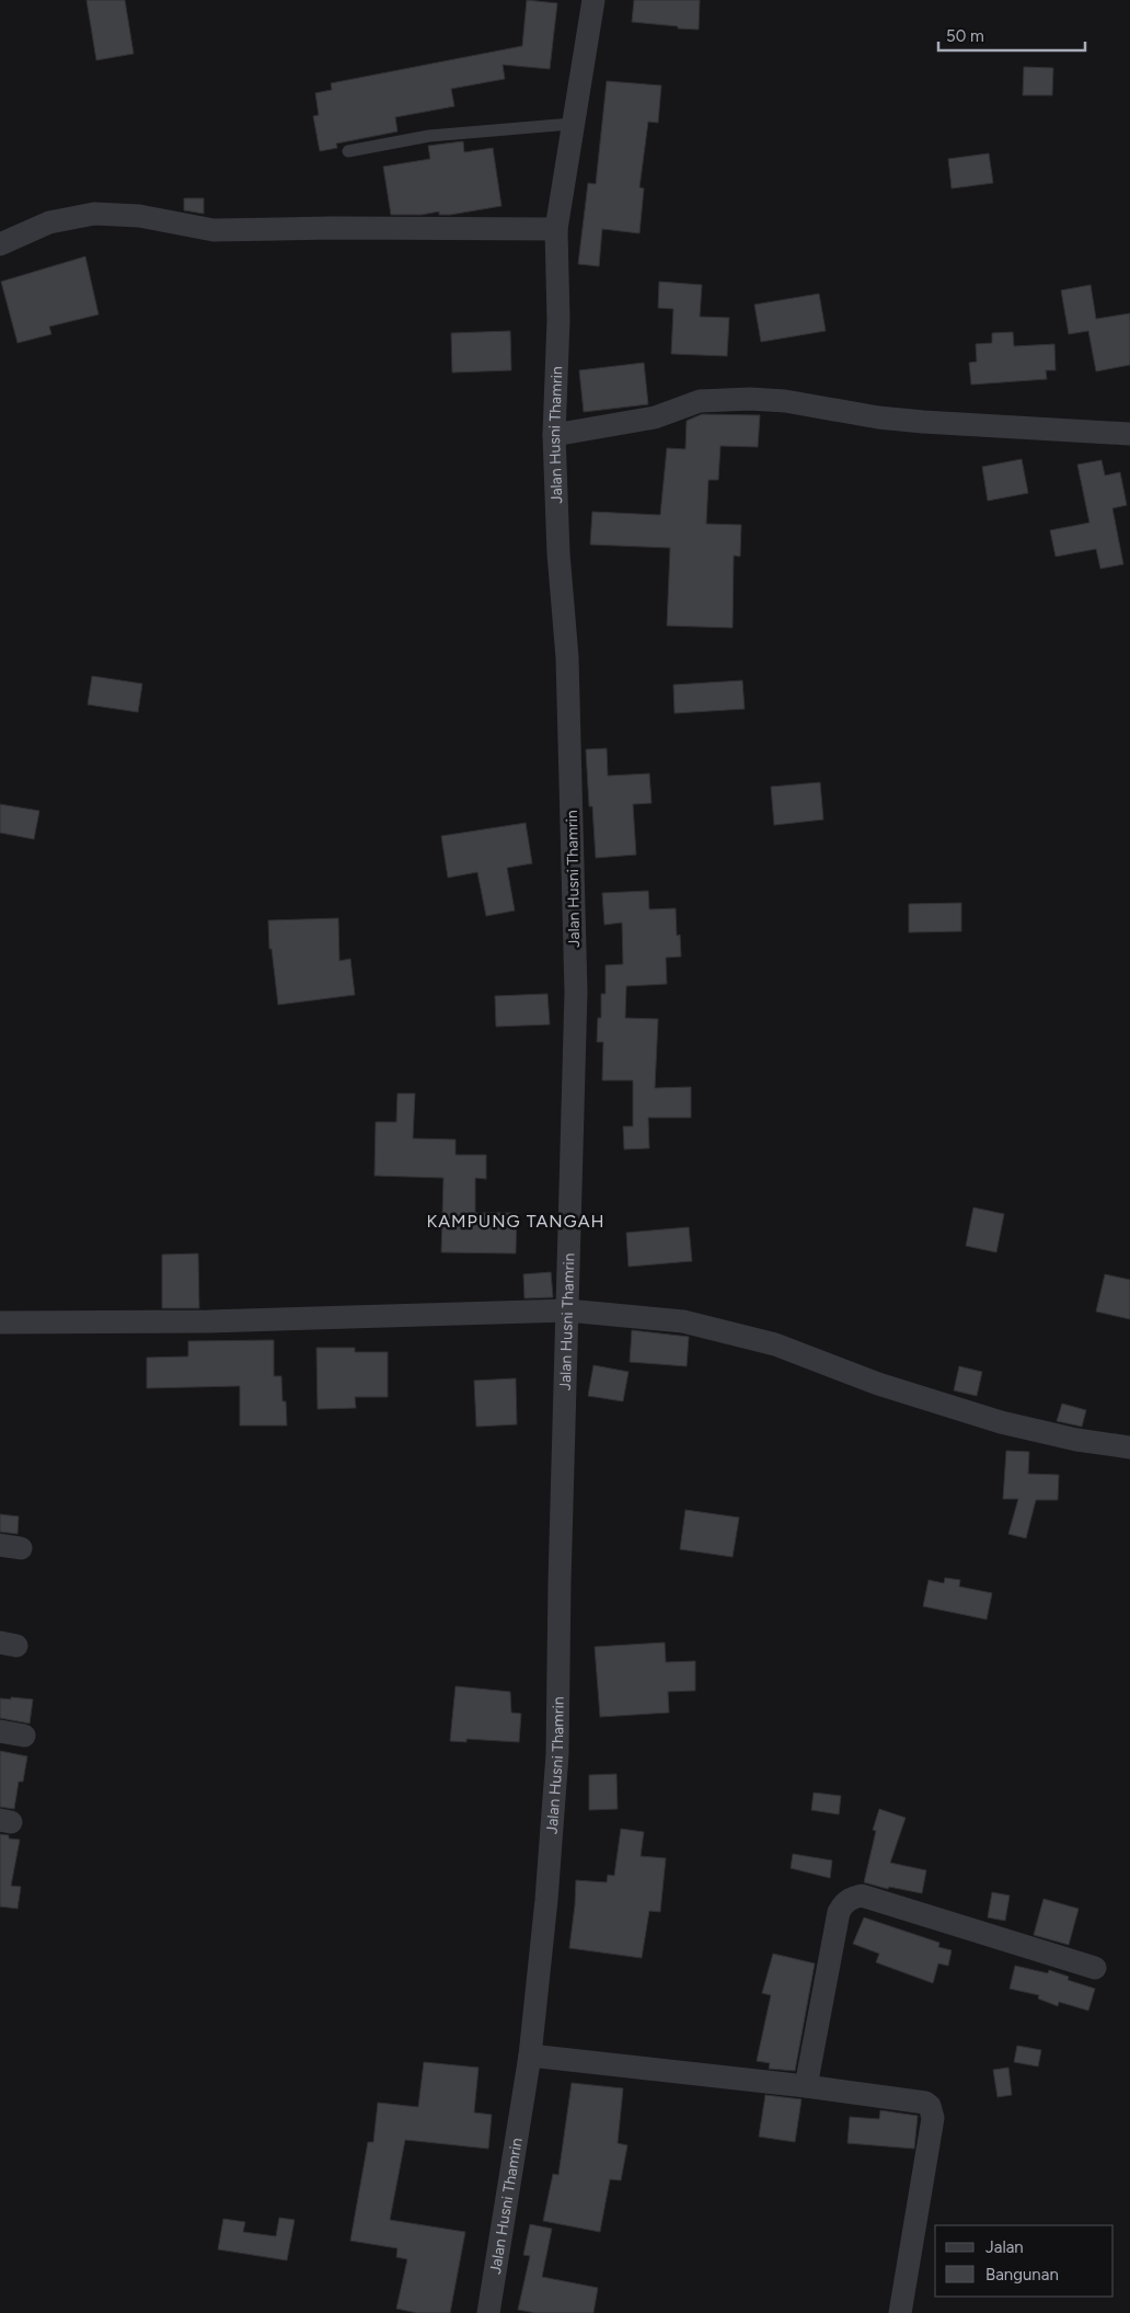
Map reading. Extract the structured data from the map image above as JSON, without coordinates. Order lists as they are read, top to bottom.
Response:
{
  "streets": {
    "street": ["Jalan Husni Thamrin"]
  },
  "districts": ["KAMPUNG TANGAH"],
  "legend": ["Jalan", "Bangunan"],
  "scale_bar": "50 m"
}
